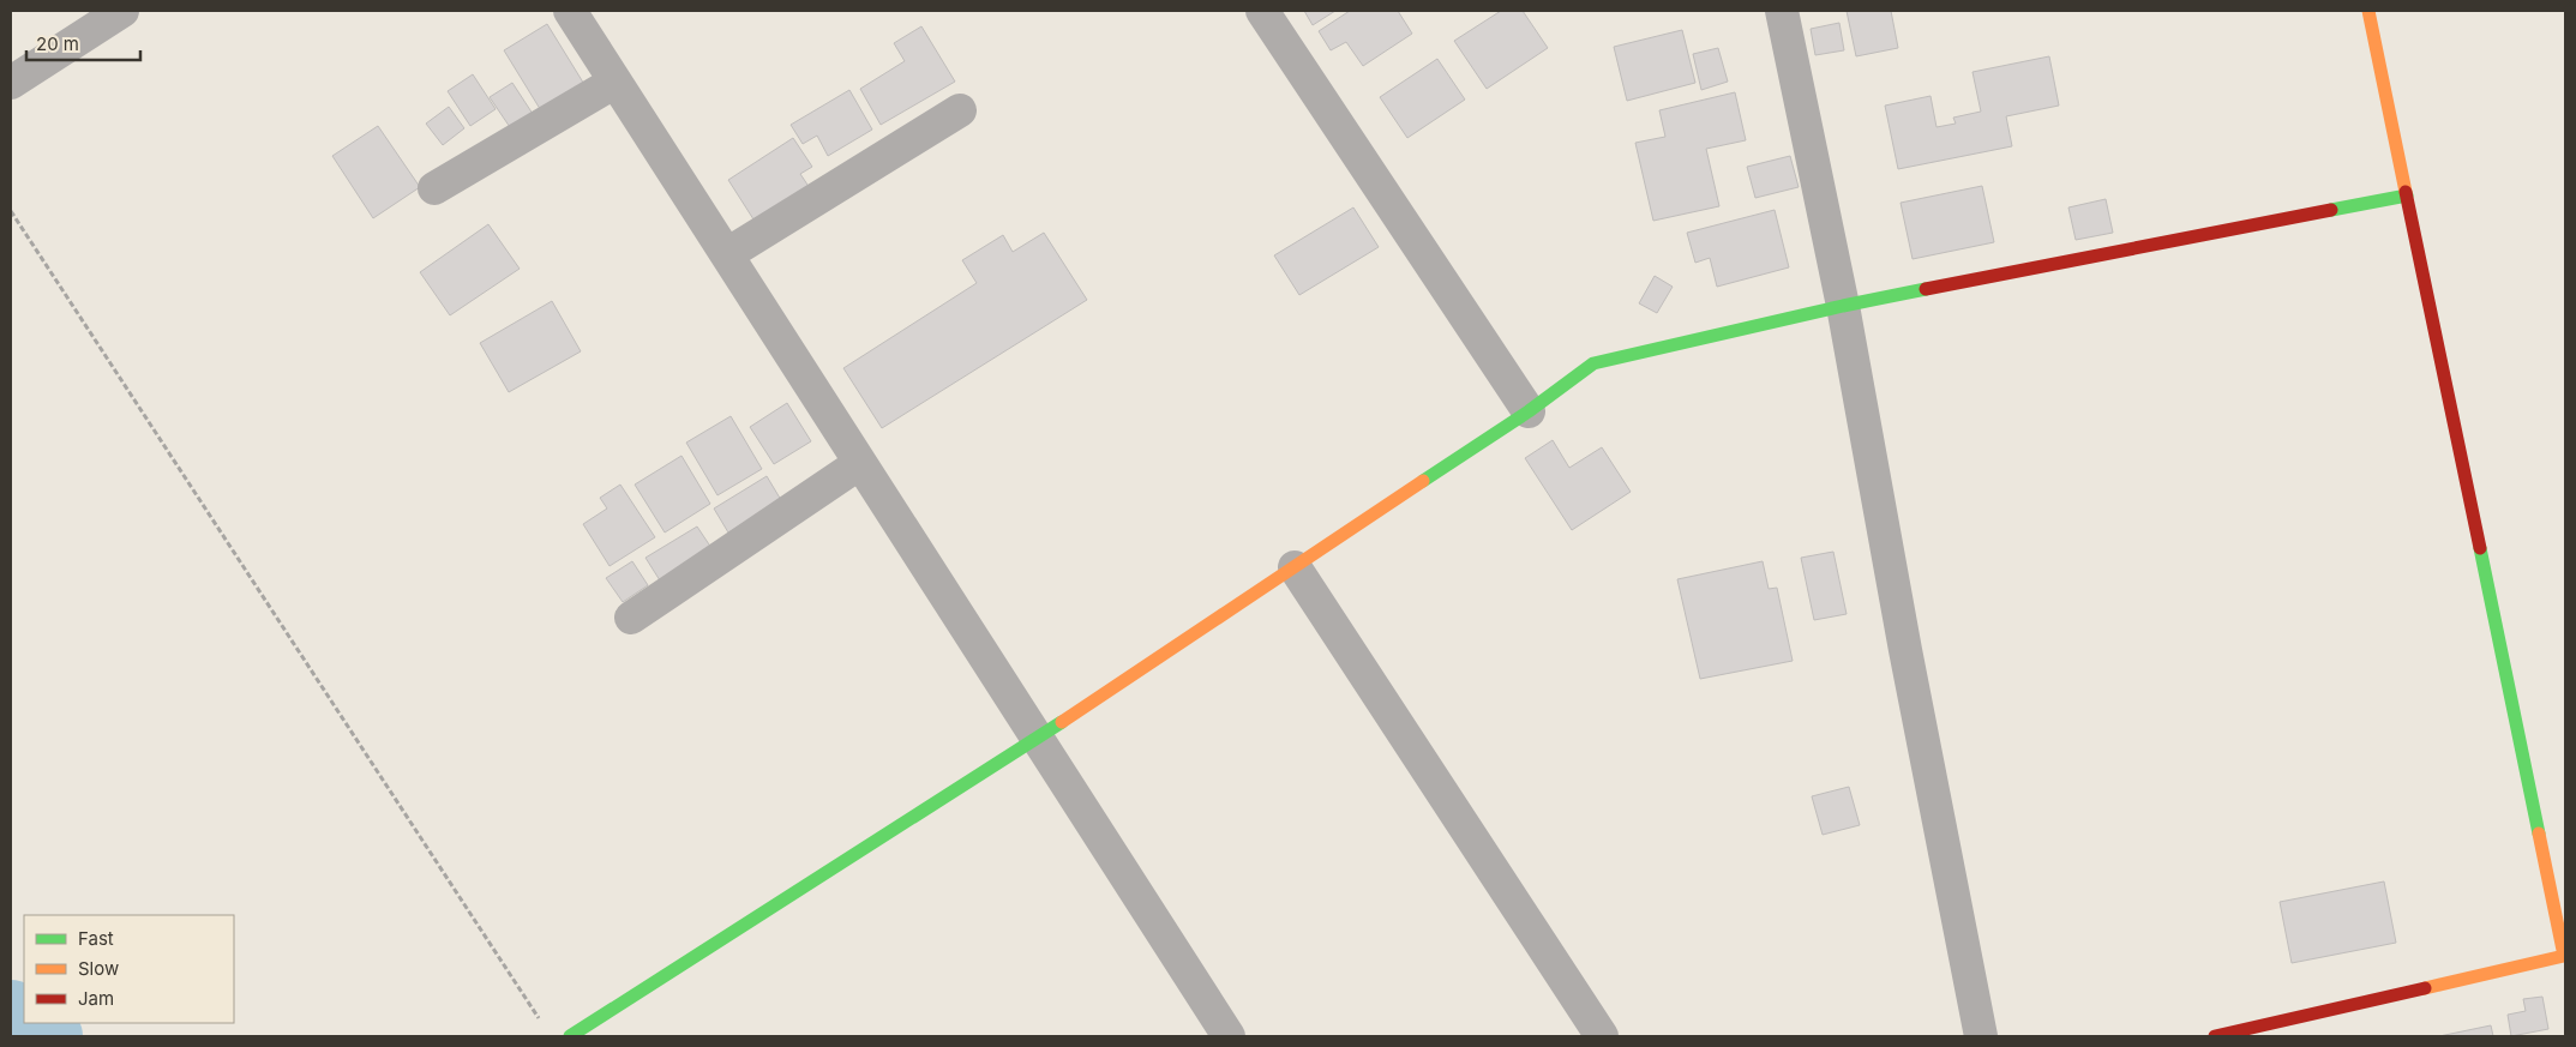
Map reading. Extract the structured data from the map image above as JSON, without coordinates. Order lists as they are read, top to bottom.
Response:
{
  "legend": ["Fast", "Slow", "Jam"],
  "scale_bar": "20 m"
}
